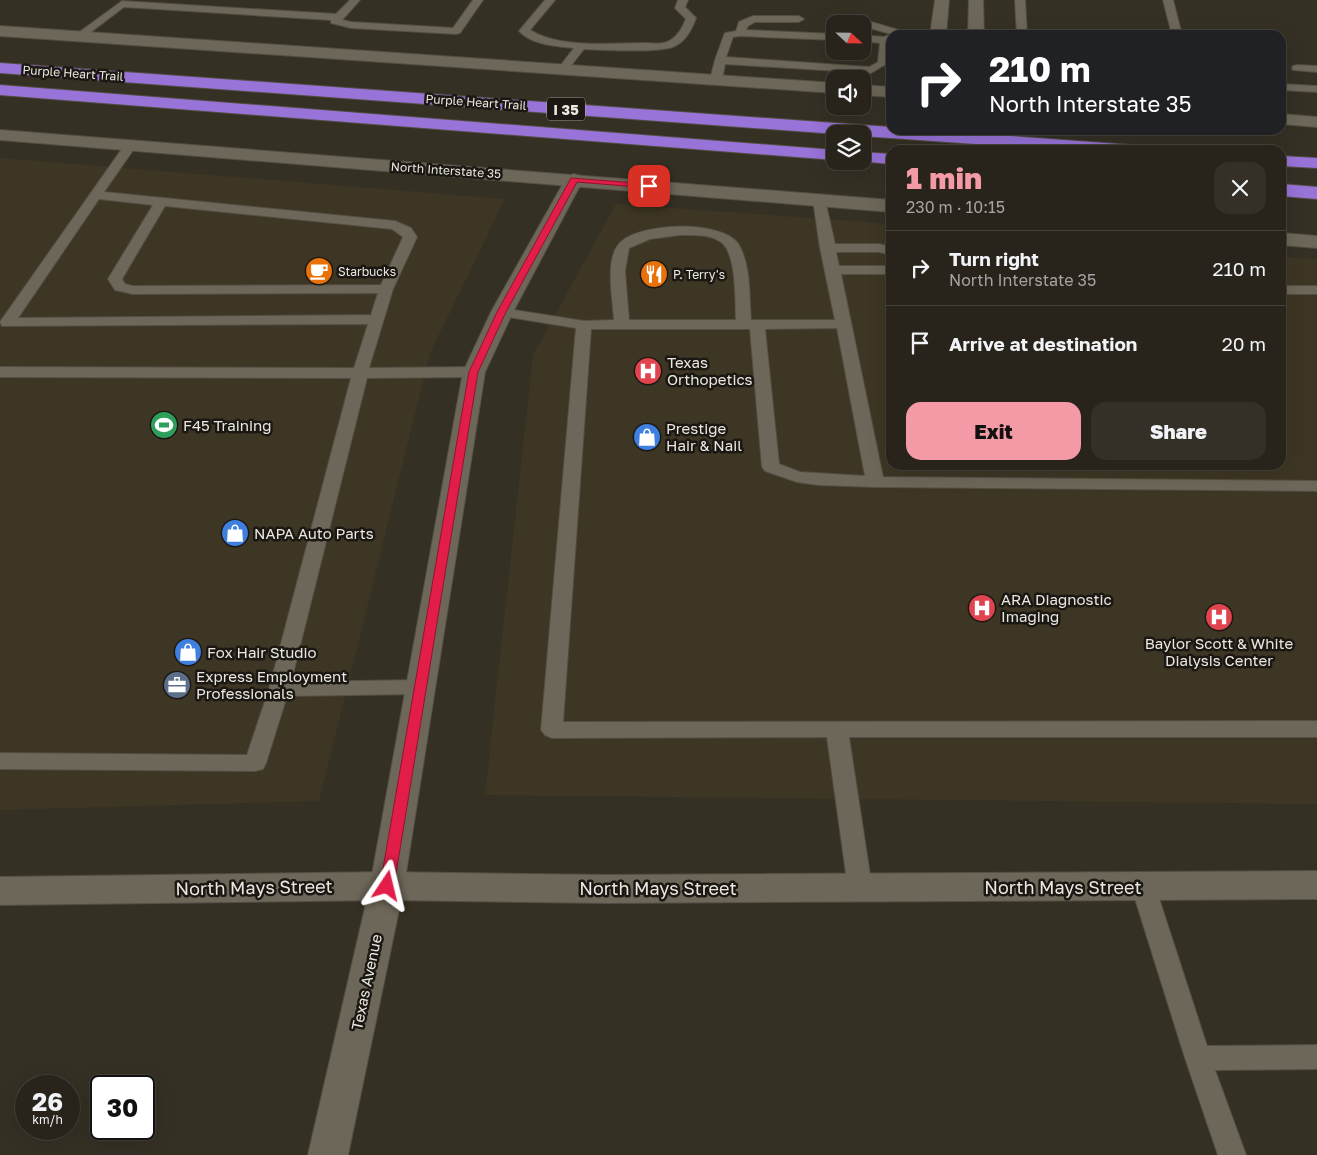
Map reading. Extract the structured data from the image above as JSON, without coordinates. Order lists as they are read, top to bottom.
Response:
{
  "streets": {
    "highway": ["Purple Heart Trail", "I 35"],
    "main road": ["North Interstate 35", "North Mays Street", "Texas Avenue"]
  },
  "crossings": [
    ["North Interstate 35", "Texas Avenue"],
    ["North Mays Street", "Texas Avenue"]
  ],
  "places": {
    "cafe": ["Starbucks"],
    "restaurant": ["P. Terry's"],
    "hospital": ["Texas Orthopetics", "ARA Diagnostic Imaging", "Baylor Scott & White Dialysis Center"],
    "sports": ["F45 Training"],
    "shop": ["Prestige Hair & Nail", "NAPA Auto Parts", "Fox Hair Studio"],
    "office": ["Express Employment Professionals"]
  },
  "north": "right",
  "page": {
    "turn": ["210 m", "North Interstate 35"],
    "heading": ["1 min", "230 m · 10:15"],
    "list": [
      {
        "name": "Turn right",
        "note": "North Interstate 35",
        "value": "210 m"
      },
      {
        "name": "Arrive at destination",
        "value": "20 m"
      }
    ],
    "buttons": ["Exit", "Share"],
    "speed": "26 km/h",
    "limit": "30"
  }
}
